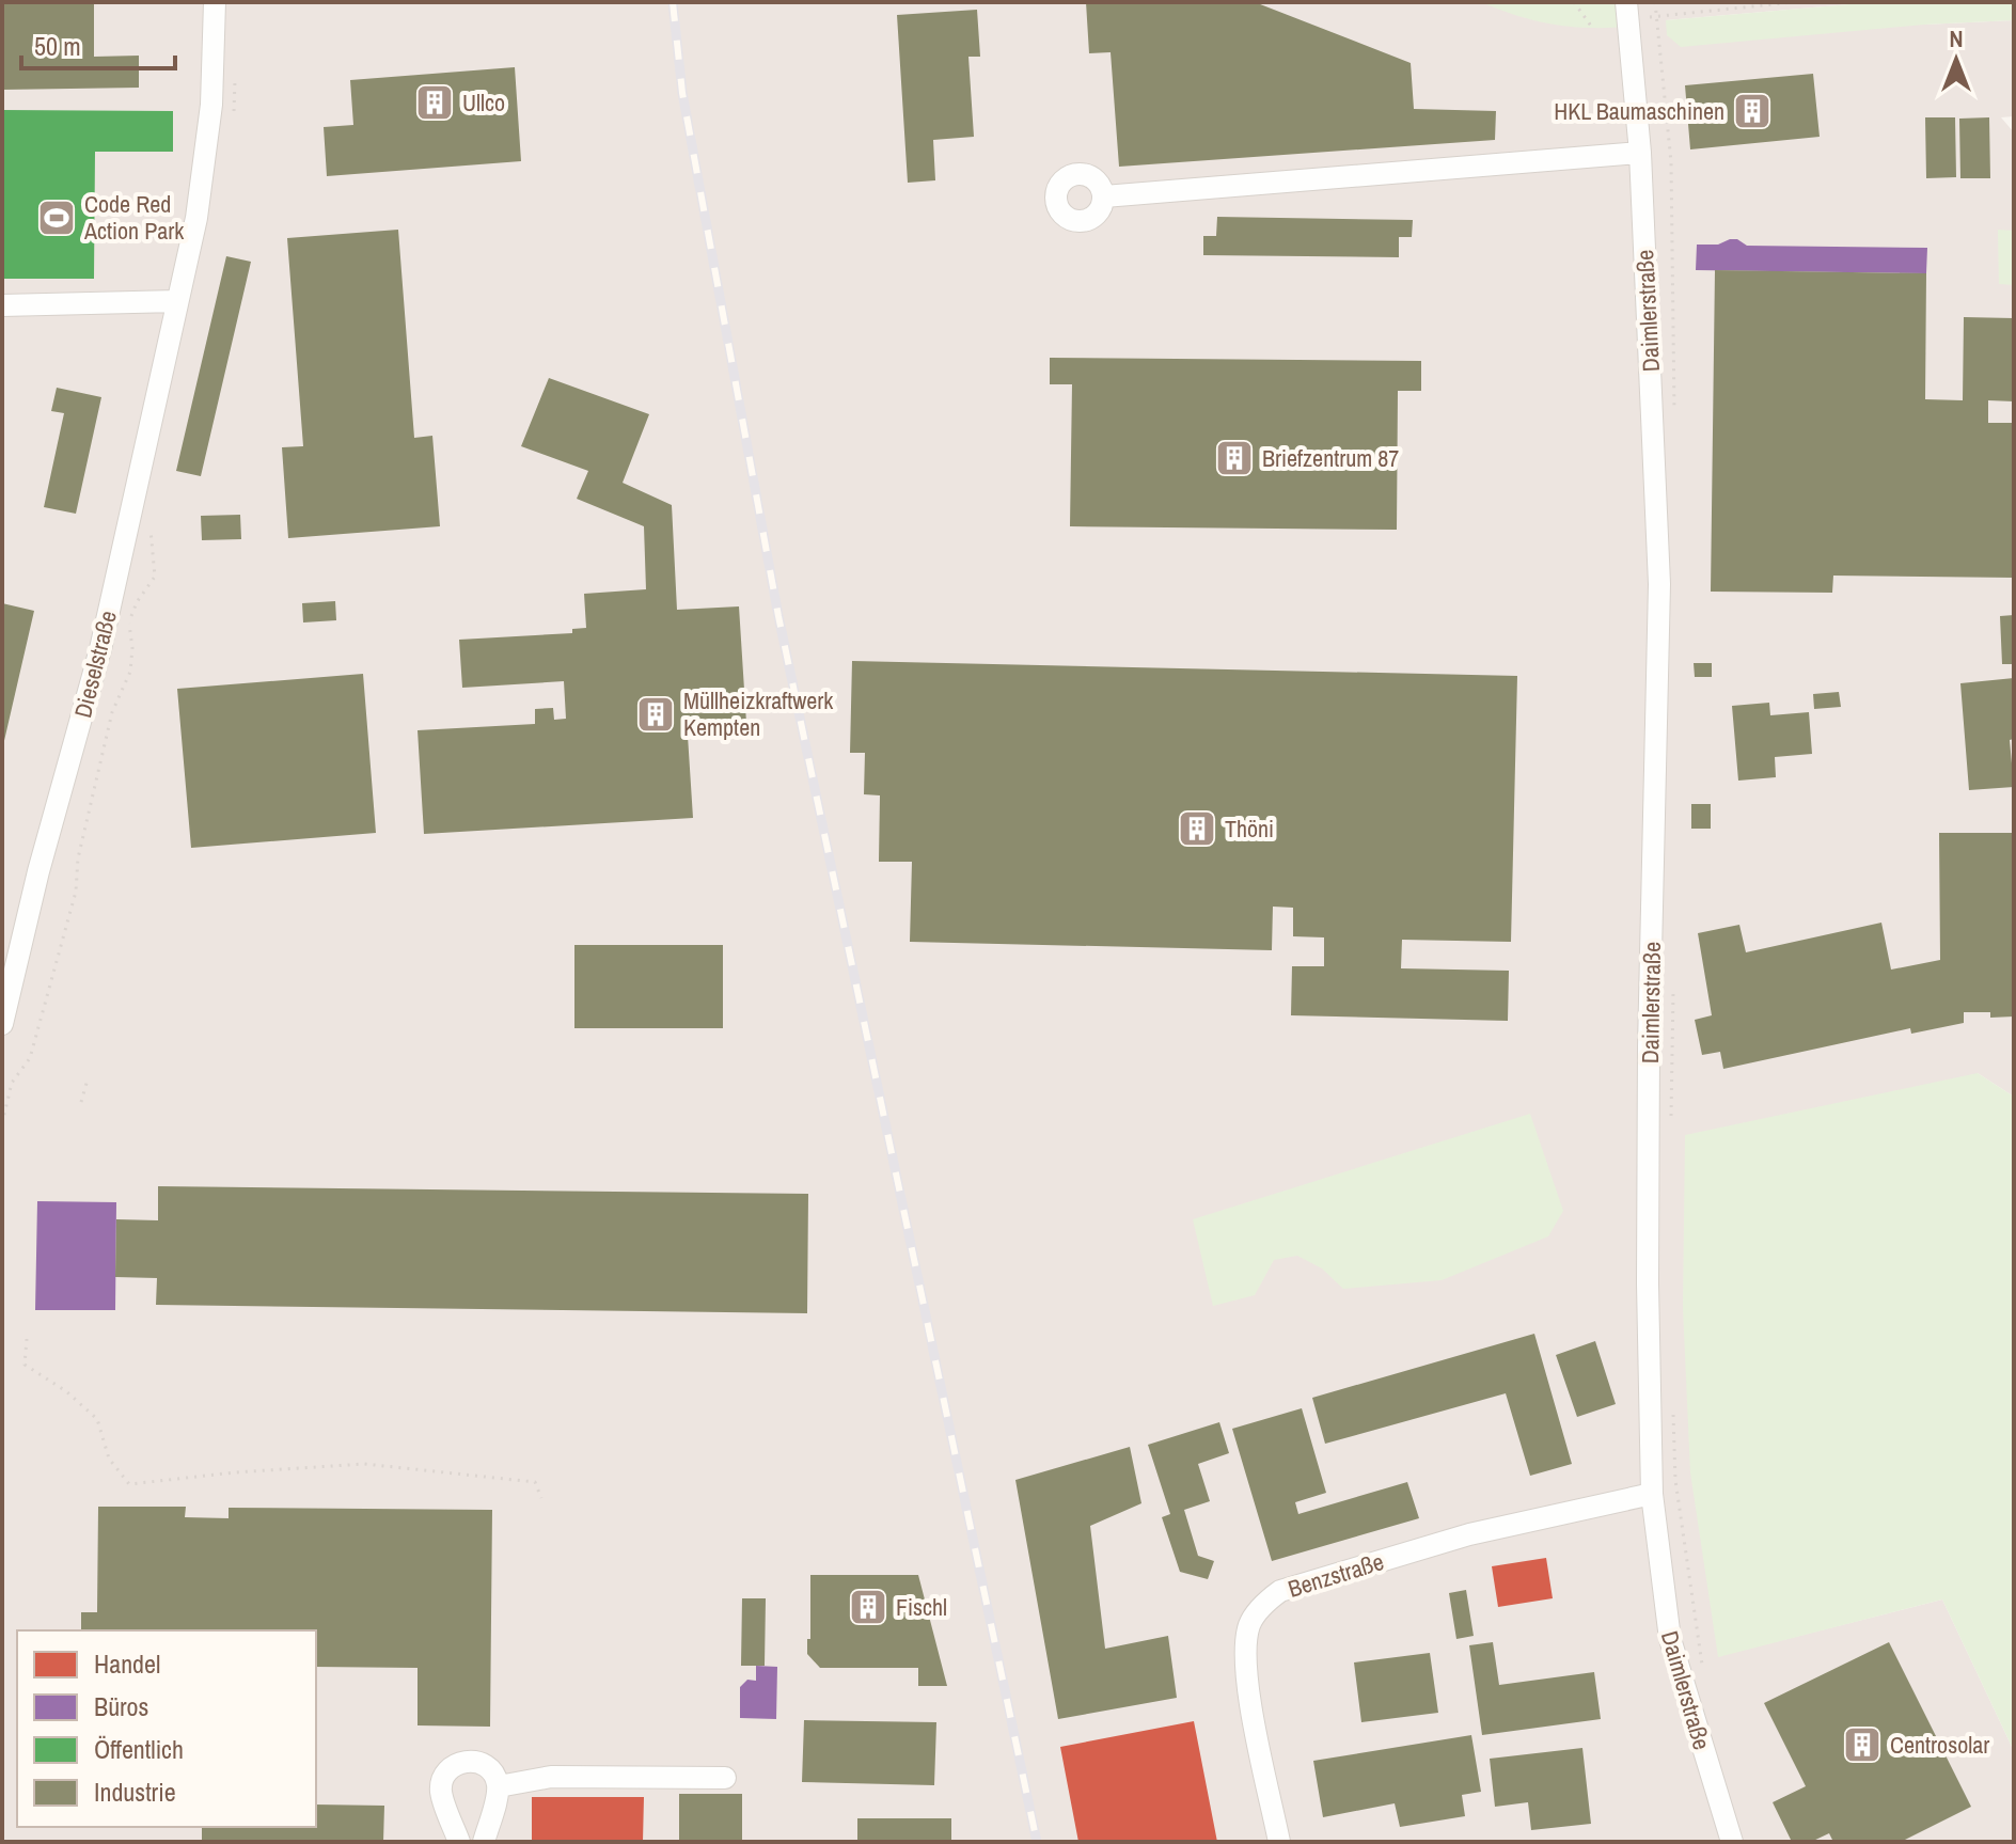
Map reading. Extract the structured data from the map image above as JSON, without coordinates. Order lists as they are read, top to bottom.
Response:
{
  "streets": {
    "street": ["Daimlerstraße", "Dieselstraße", "Benzstraße"]
  },
  "crossings": [
    ["Daimlerstraße", "Benzstraße"]
  ],
  "places": {
    "building": [
      "Ullco",
      "HKL Baumaschinen",
      "Briefzentrum 87",
      "Müllheizkraftwerk Kempten",
      "Thöni",
      "Fischl",
      "Centrosolar"
    ],
    "sports": ["Code Red Action Park"]
  },
  "legend": [
    "Handel",
    "Büros",
    "Öffentlich",
    "Industrie"
  ],
  "scale_bar": "50 m",
  "north": "top"
}
